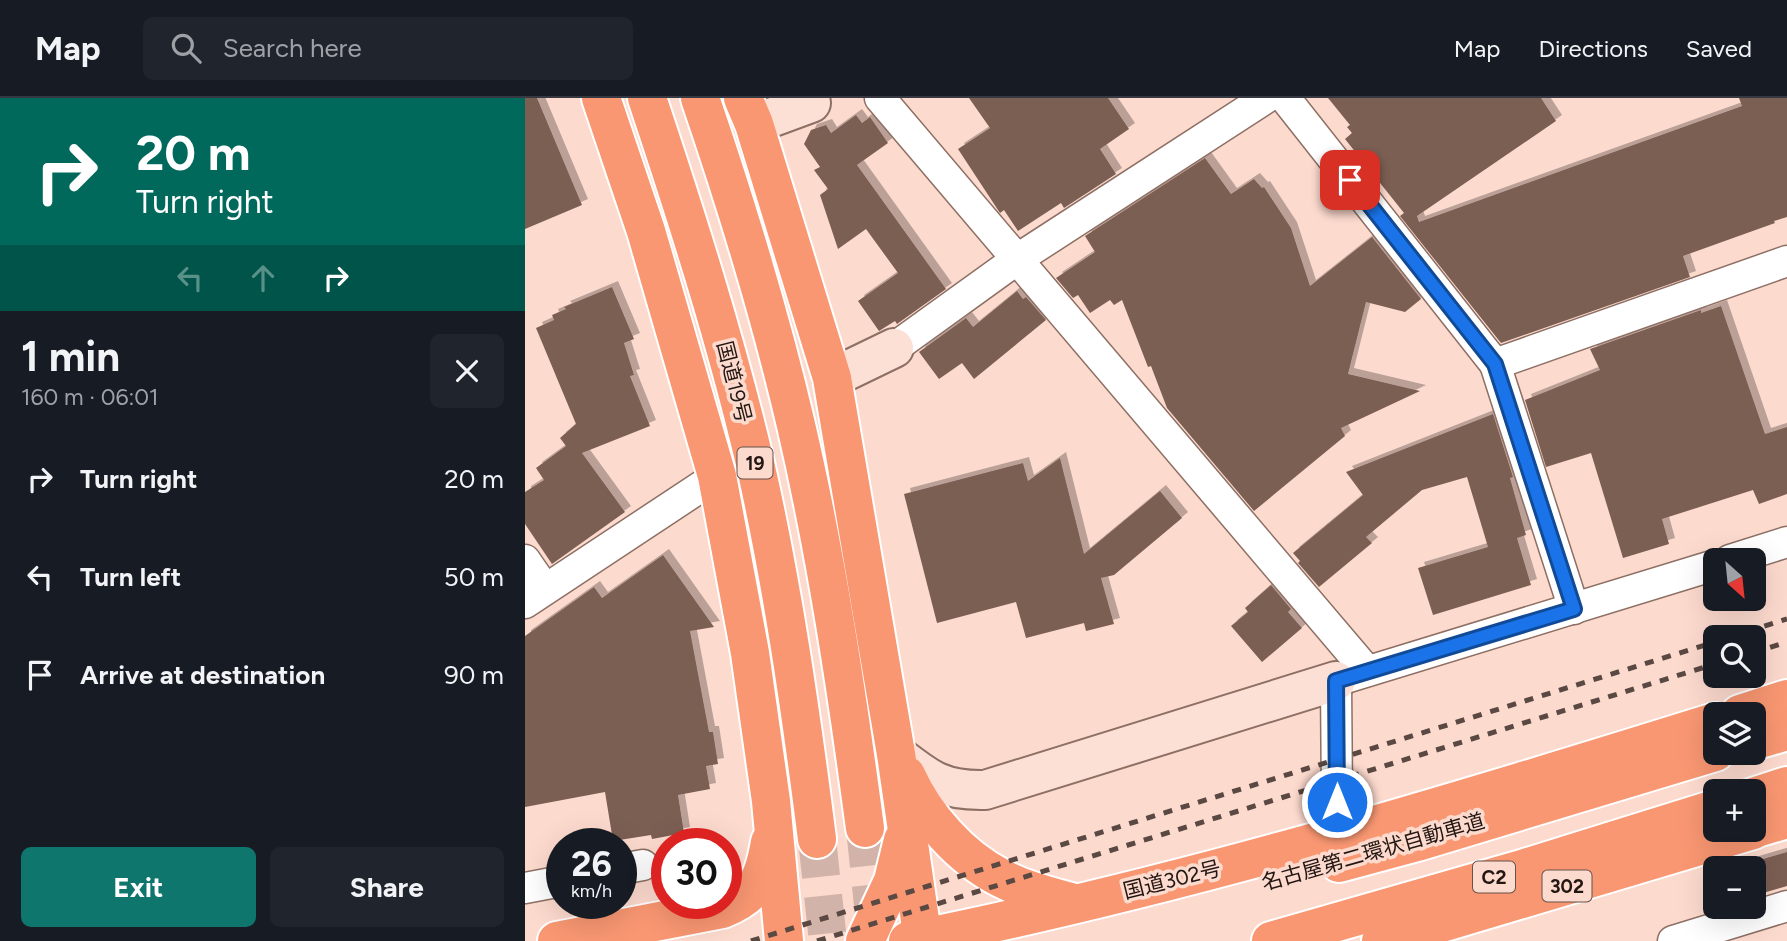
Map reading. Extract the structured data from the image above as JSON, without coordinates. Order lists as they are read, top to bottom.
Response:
{
  "streets": {
    "highway": [
      "国道19号",
      "19",
      "名古屋第二環状自動車道",
      "C2",
      "国道302号",
      "302"
    ]
  },
  "north": "bottom right",
  "page": {
    "header": "Map",
    "search": "Search here",
    "nav": ["Map", "Directions", "Saved"],
    "turn": ["20 m", "Turn right"],
    "heading": ["1 min", "160 m · 06:01"],
    "list": [
      {
        "name": "Turn right",
        "value": "20 m"
      },
      {
        "name": "Turn left",
        "value": "50 m"
      },
      {
        "name": "Arrive at destination",
        "value": "90 m"
      }
    ],
    "map_buttons": ["+", "−"],
    "speed": "26 km/h",
    "limit": "30",
    "buttons": ["Exit", "Share"]
  }
}
